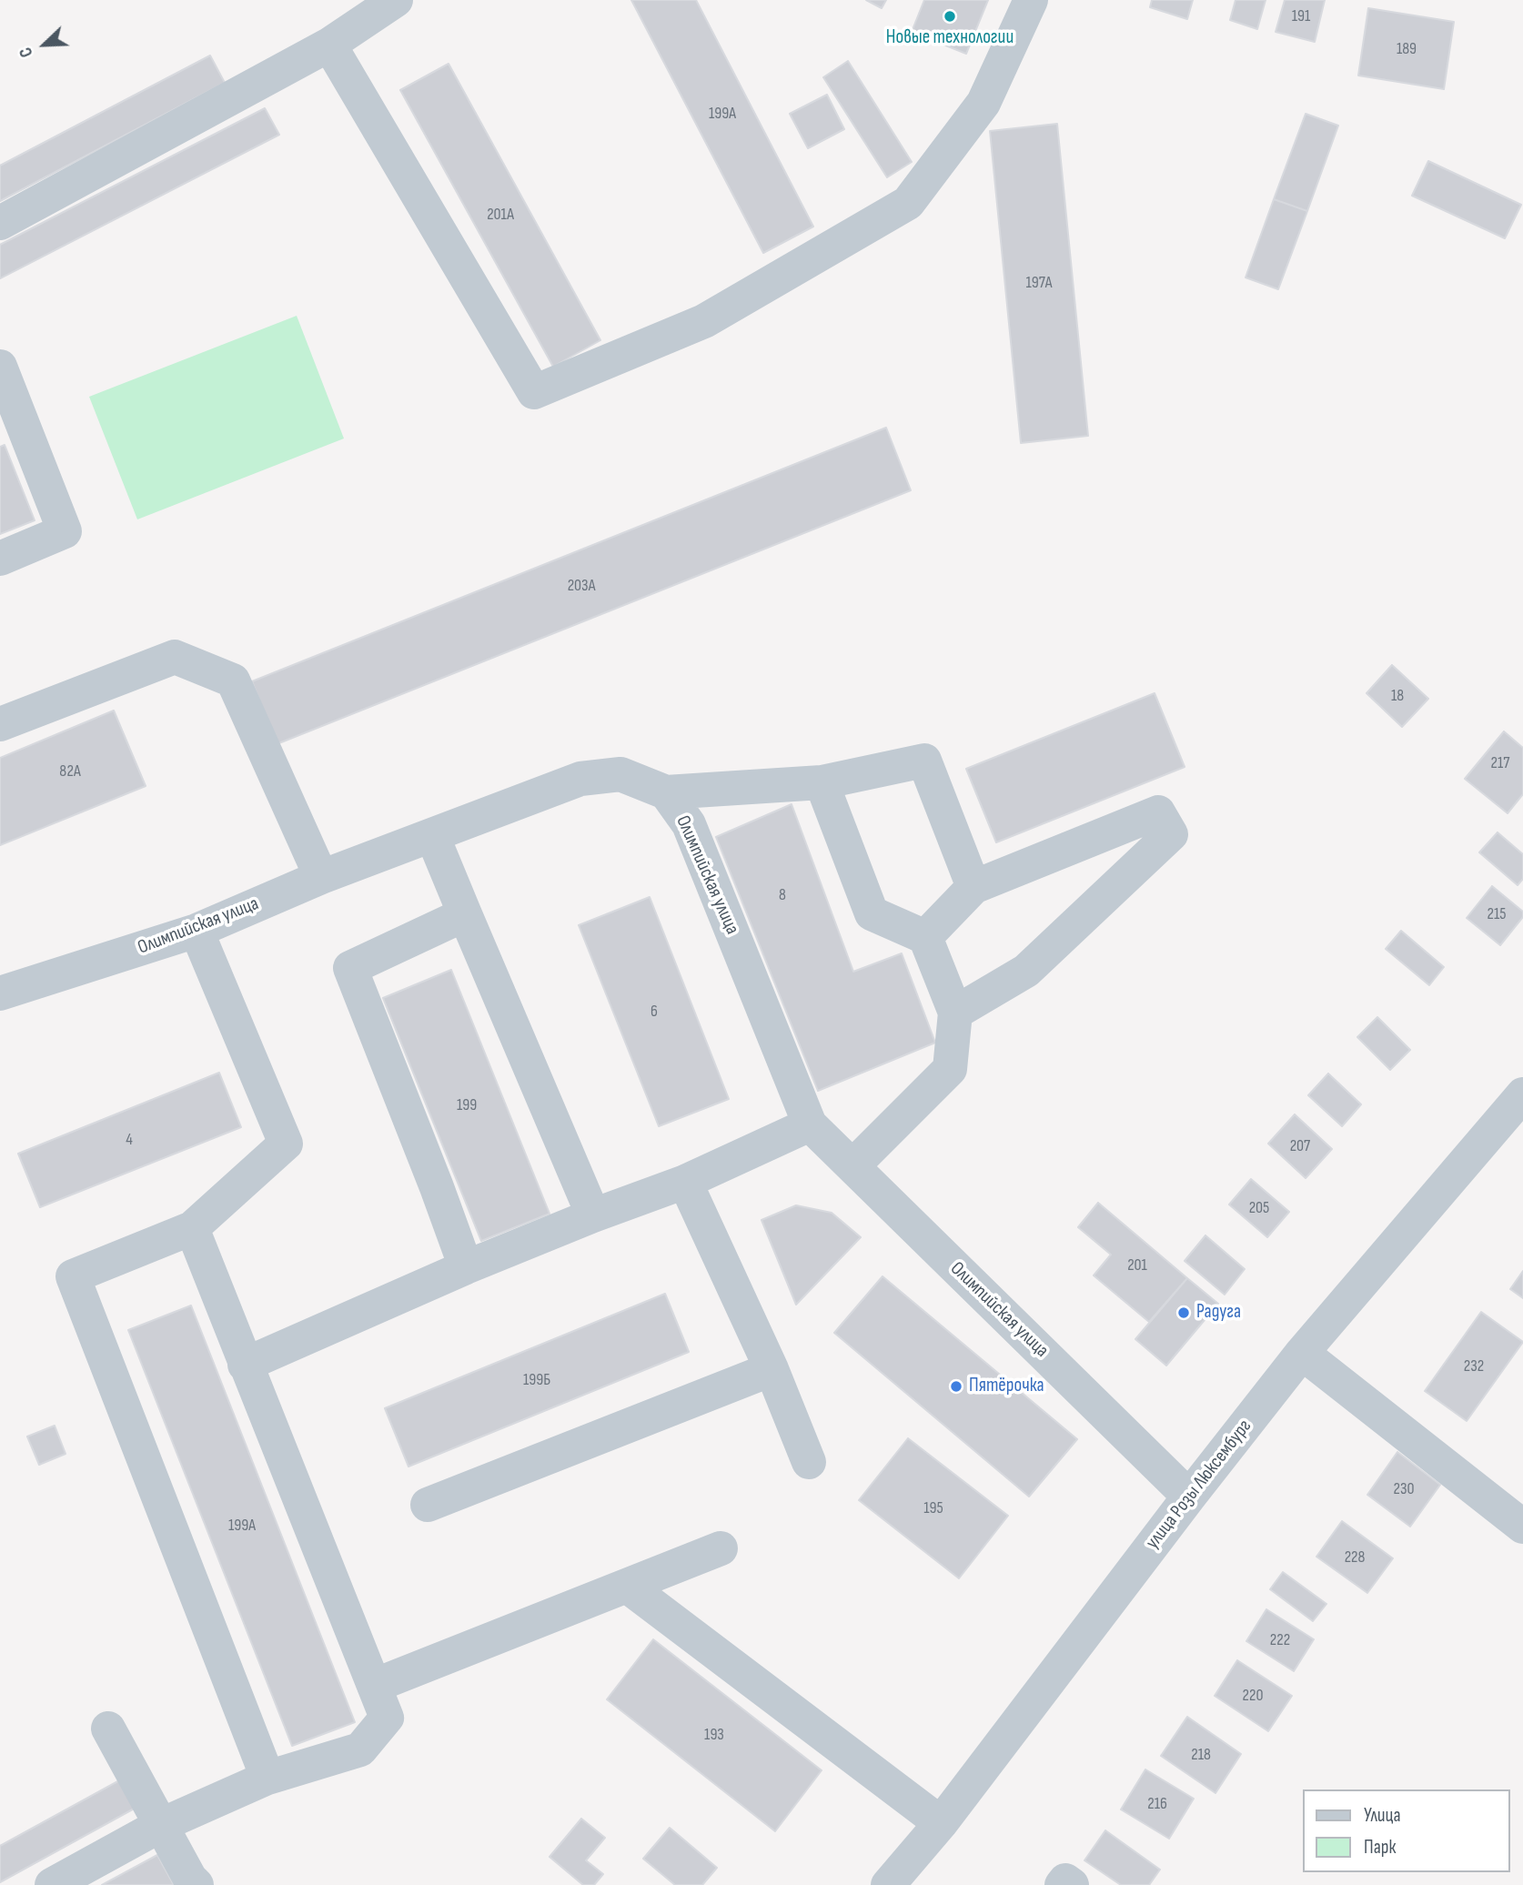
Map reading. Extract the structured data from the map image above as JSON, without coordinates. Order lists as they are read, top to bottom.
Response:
{
  "streets": {
    "street": ["Олимпийская улица", "улица Розы Люксембург"]
  },
  "crossings": [
    ["Олимпийская улица", "улица Розы Люксембург"]
  ],
  "places": ["Новые технологии", "Радуга", "Пятёрочка"],
  "house_numbers": [
    "191",
    "189",
    "199А",
    "201А",
    "197А",
    "203А",
    "18",
    "217",
    "82А",
    "8",
    "215",
    "6",
    "199",
    "4",
    "207",
    "205",
    "201",
    "232",
    "199Б",
    "230",
    "195",
    "199А",
    "228",
    "222",
    "220",
    "193",
    "218",
    "216"
  ],
  "legend": ["Улица", "Парк"],
  "north": "bottom left"
}
